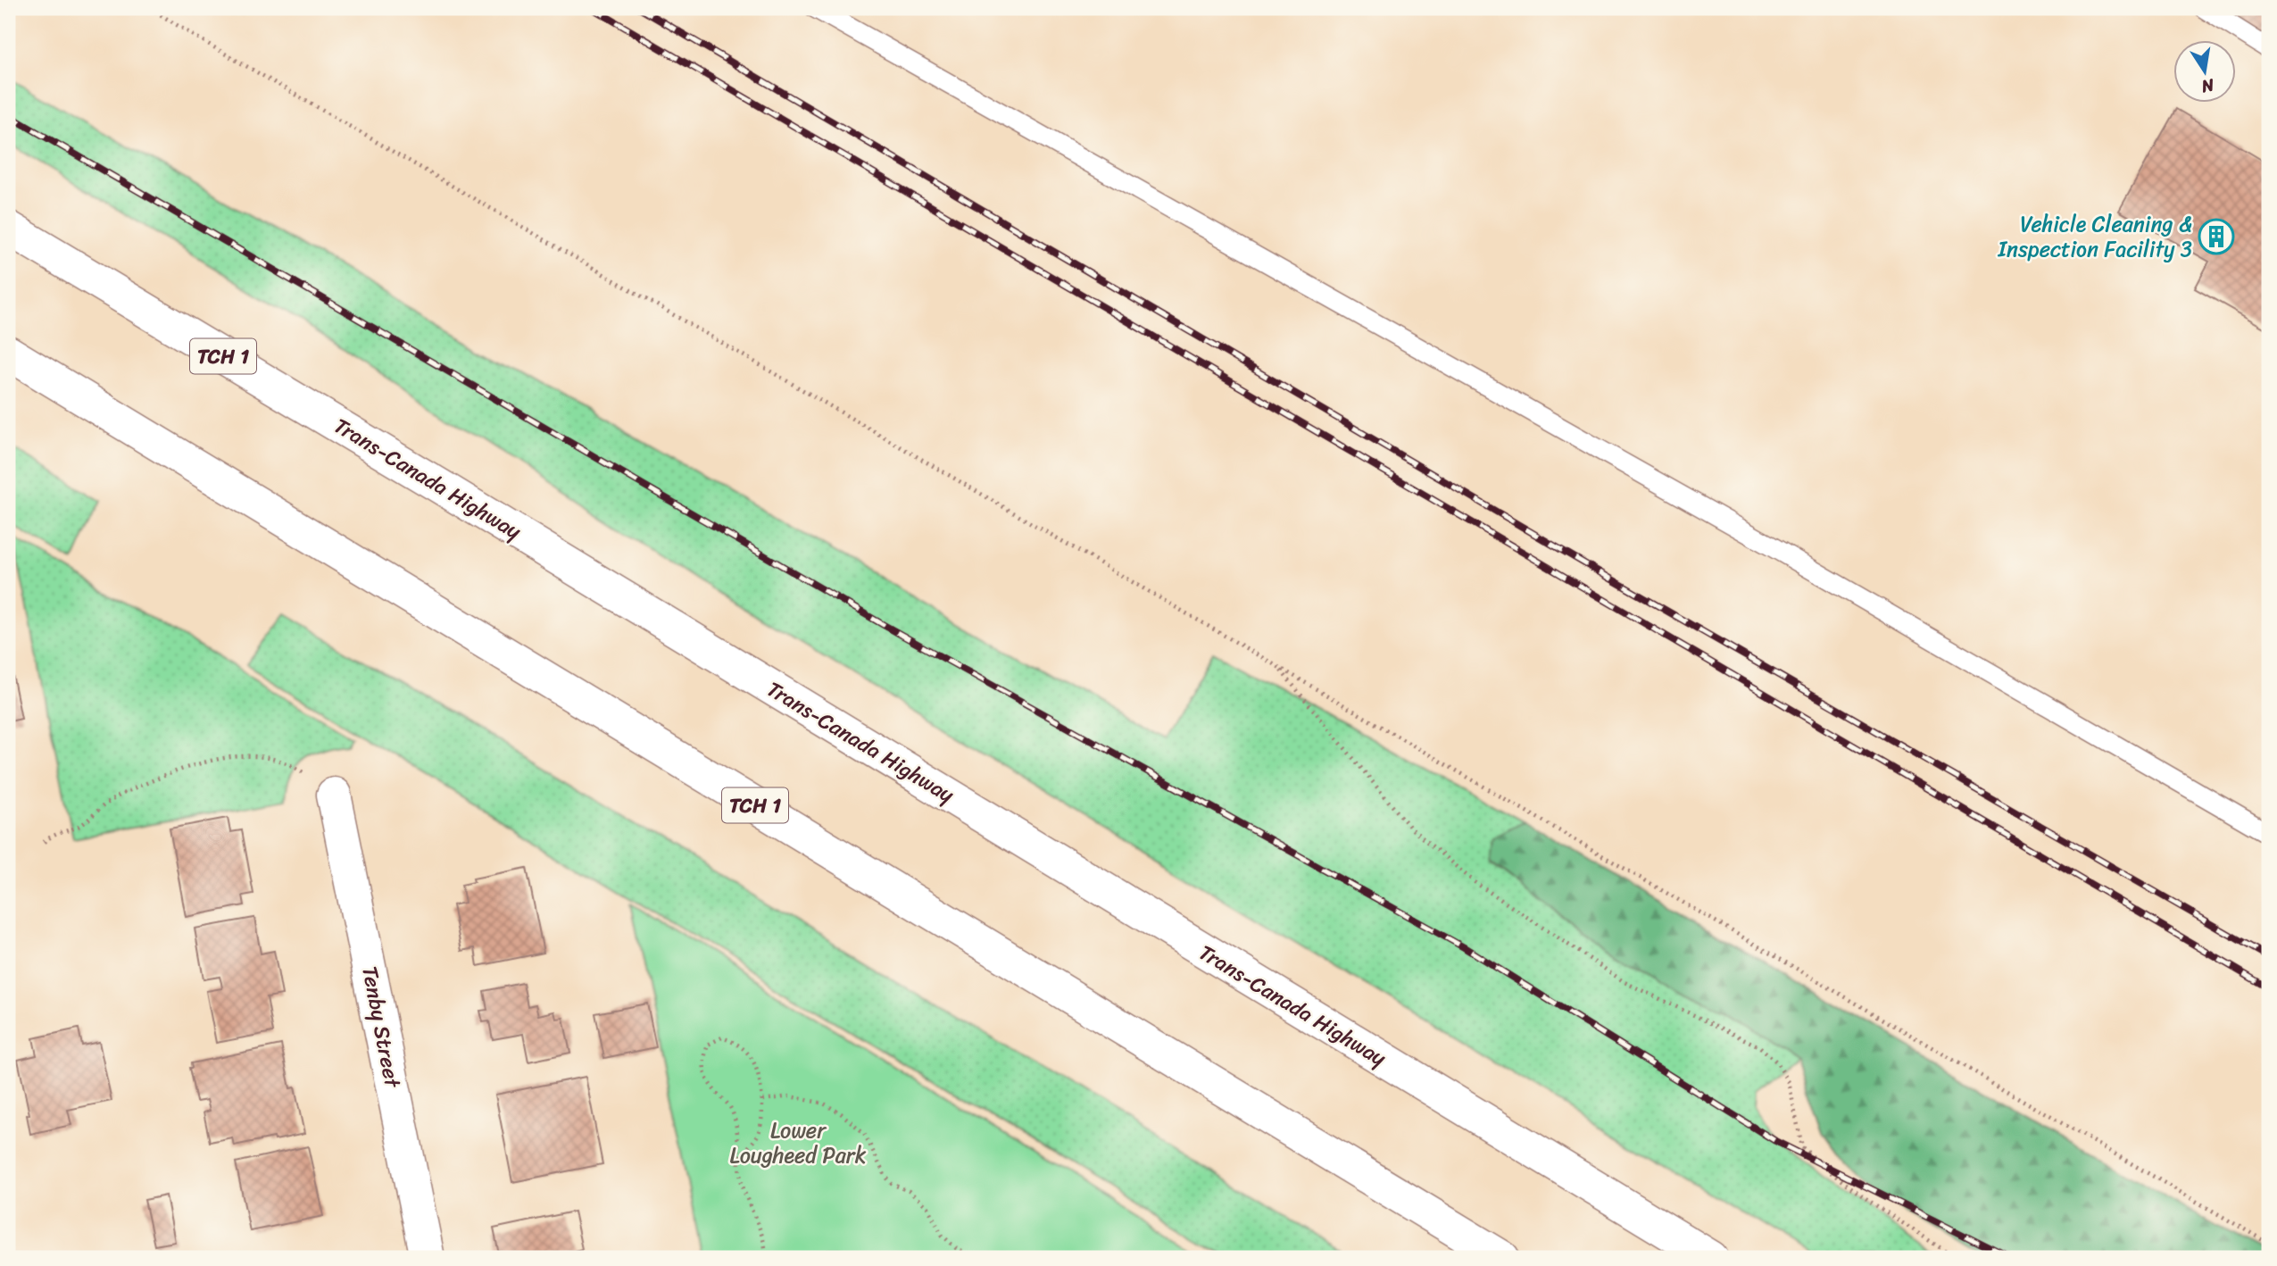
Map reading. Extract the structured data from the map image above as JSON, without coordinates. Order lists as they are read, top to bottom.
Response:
{
  "streets": {
    "main road": ["TCH 1", "Trans-Canada Highway", "Tenby Street"]
  },
  "parks": ["Lower Lougheed Park"],
  "places": {
    "building": ["Vehicle Cleaning & Inspection Facility 3"]
  },
  "north": "bottom"
}
